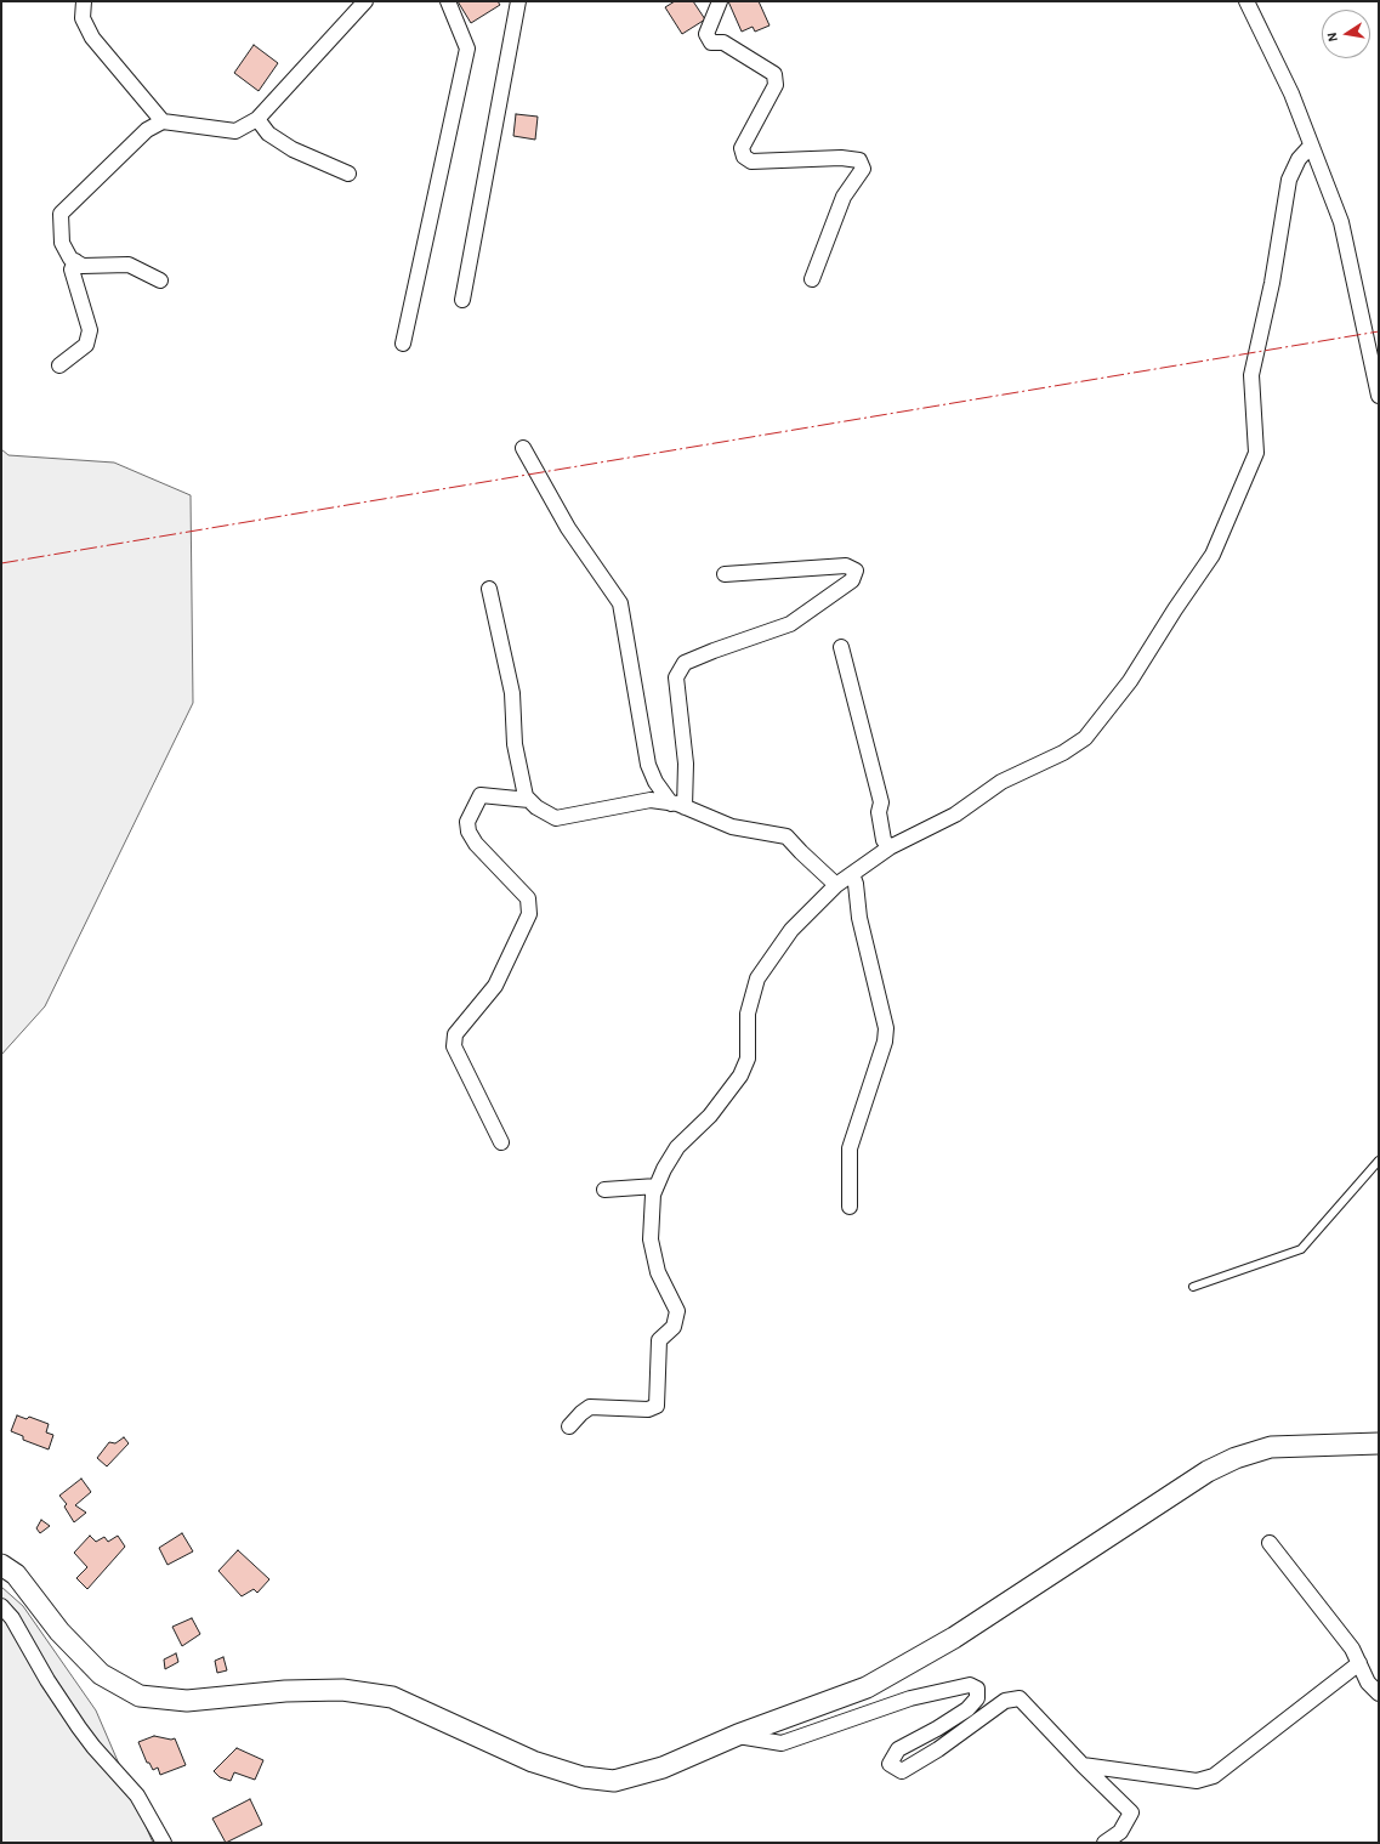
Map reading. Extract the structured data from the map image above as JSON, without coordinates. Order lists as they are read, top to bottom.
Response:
{
  "north": "left"
}
